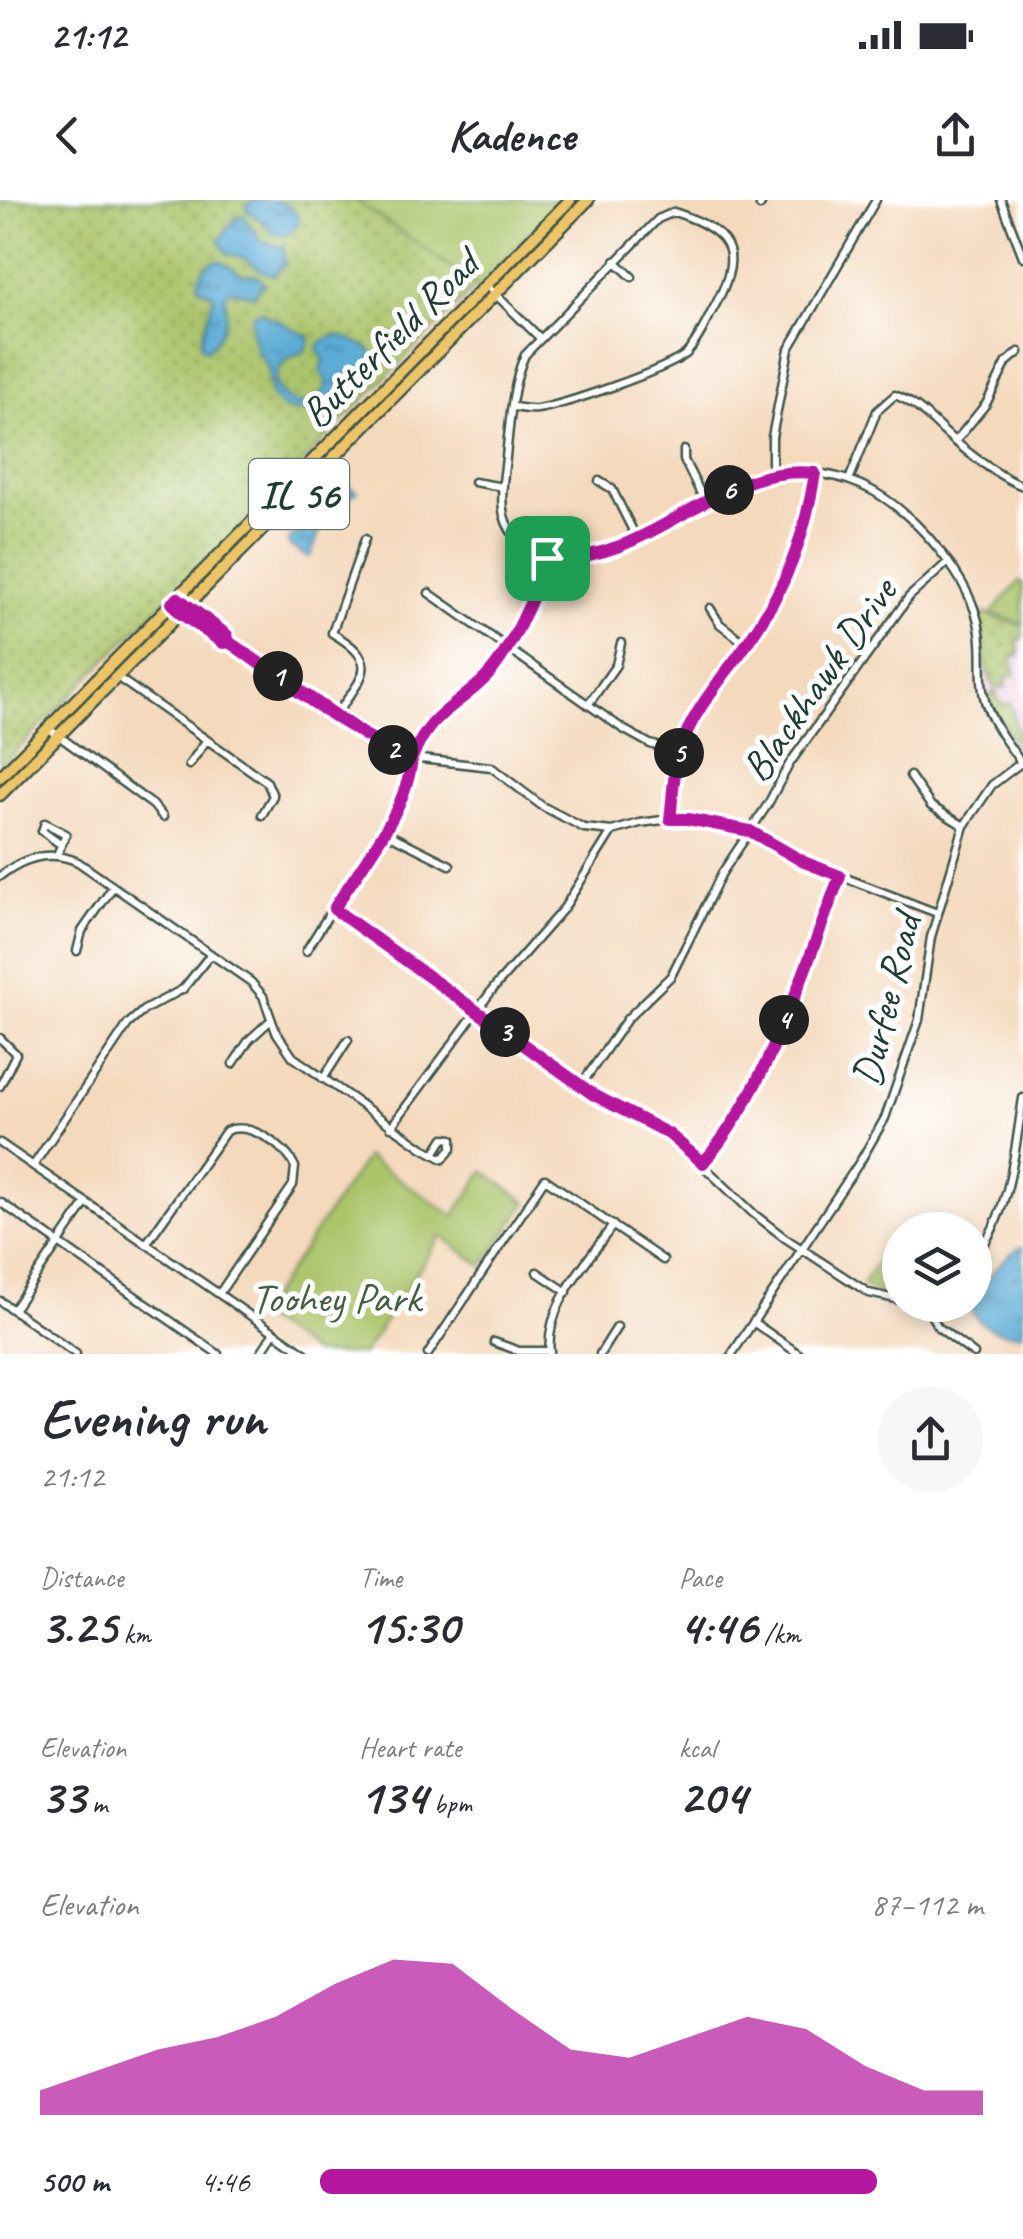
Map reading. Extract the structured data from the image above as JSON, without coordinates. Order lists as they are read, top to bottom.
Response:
{
  "streets": {
    "main road": ["Butterfield Road", "IL 56"],
    "street": ["Blackhawk Drive", "Durfee Road"]
  },
  "parks": ["Toohey Park"],
  "page": {
    "status": "21:12",
    "header": "Kadence",
    "pins": [
      "6",
      "1",
      "2",
      "5",
      "4",
      "3"
    ],
    "heading": ["Evening run", "21:12"],
    "stats": [
      ["Distance", "3.25 km"],
      ["Time", "15:30"],
      ["Pace", "4:46 /km"],
      ["Elevation", "33 m"],
      ["Heart rate", "134 bpm"],
      ["kcal", "204"]
    ],
    "chart": ["Elevation", "87–112 m"],
    "list": [
      {
        "name": "500 m",
        "note": "4:46"
      }
    ]
  }
}
